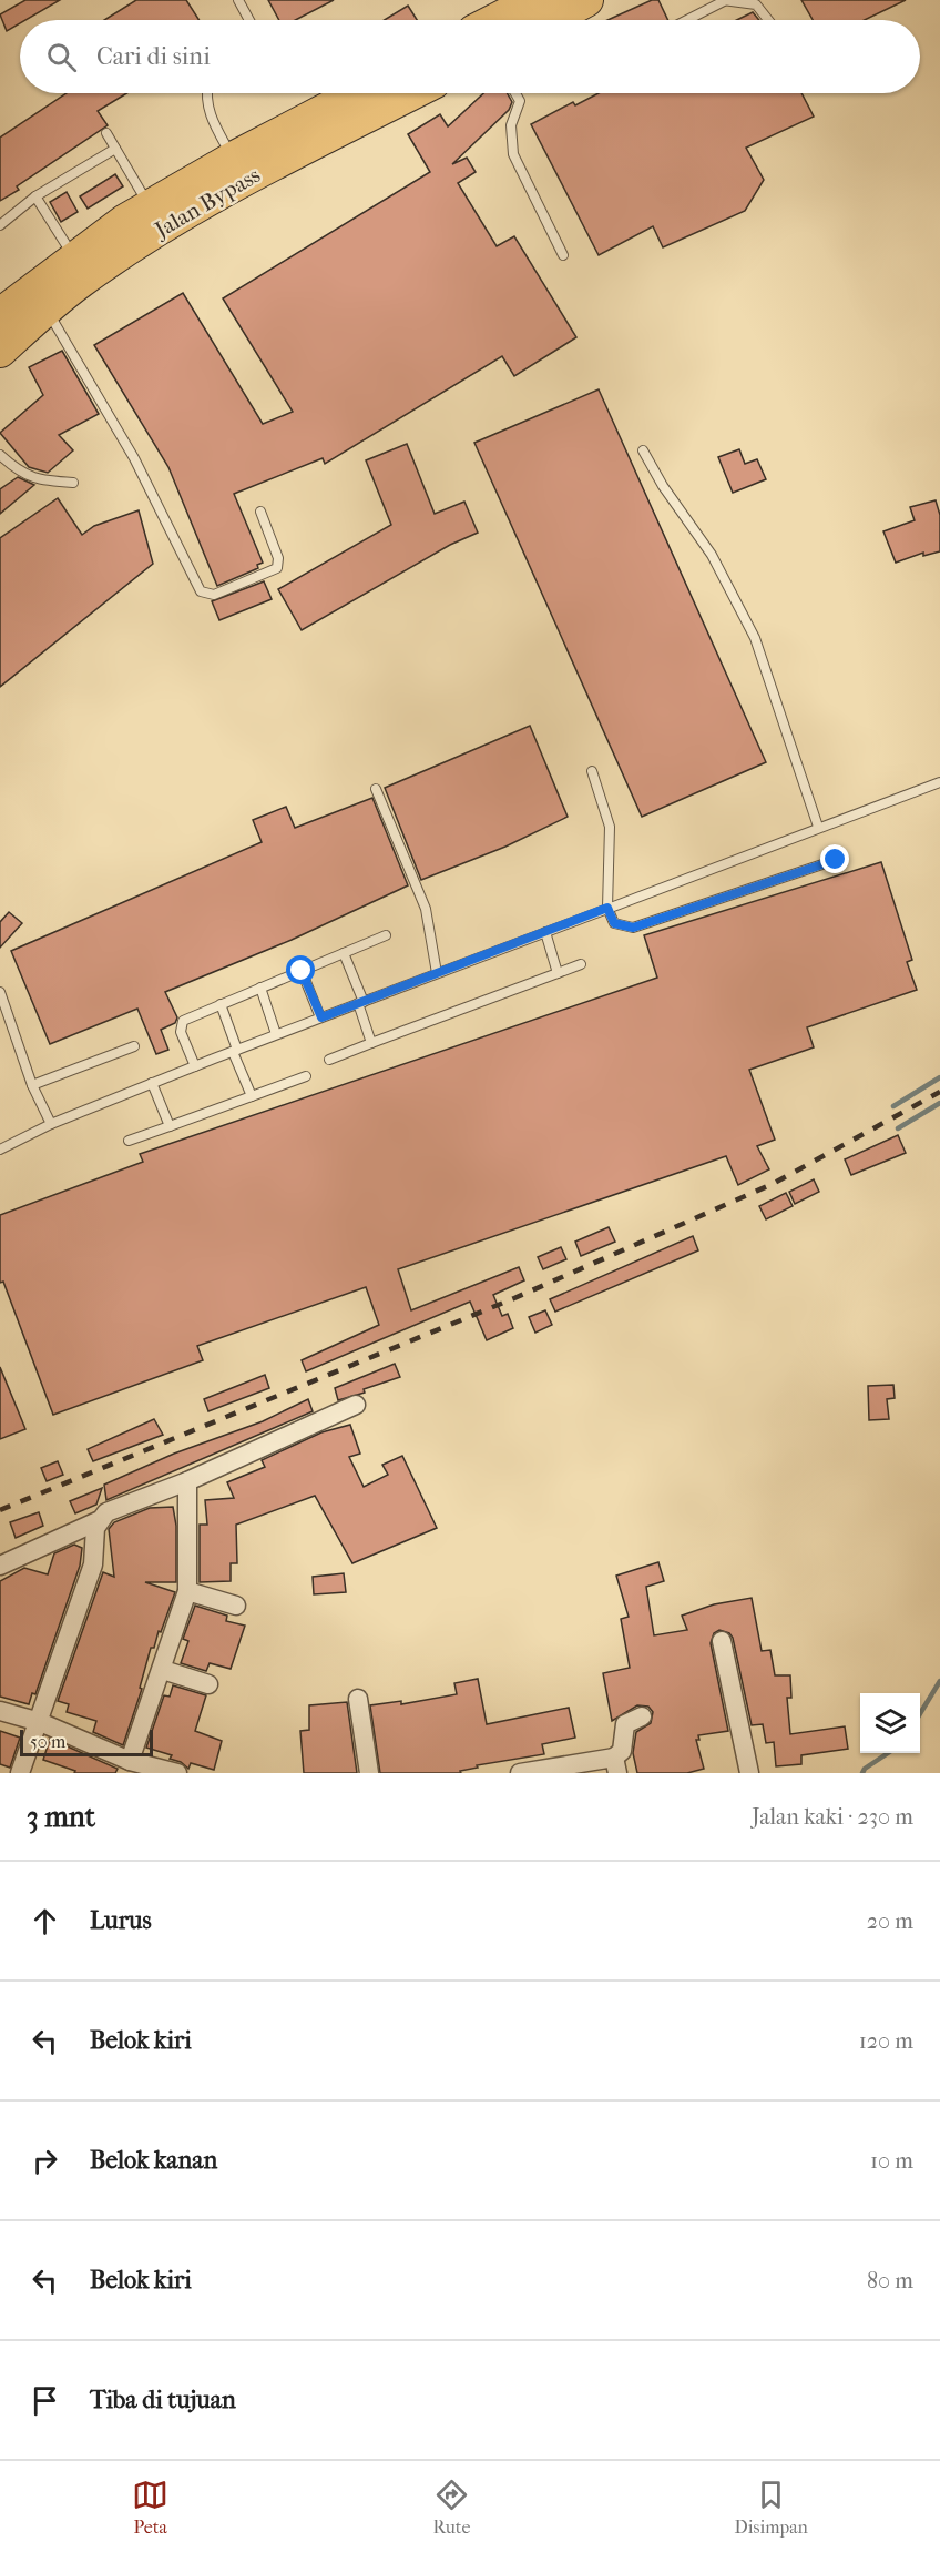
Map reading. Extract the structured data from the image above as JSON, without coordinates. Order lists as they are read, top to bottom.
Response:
{
  "streets": {
    "highway": ["Jalan Bypass"]
  },
  "scale_bar": "50 m",
  "page": {
    "search": "Cari di sini",
    "scale": "50 m",
    "heading": ["3 mnt", "Jalan kaki · 230 m"],
    "list": [
      ["Lurus", "20 m"],
      ["Belok kiri", "120 m"],
      ["Belok kanan", "10 m"],
      ["Belok kiri", "80 m"],
      "Tiba di tujuan"
    ],
    "nav": ["Peta", "Rute", "Disimpan"]
  }
}
